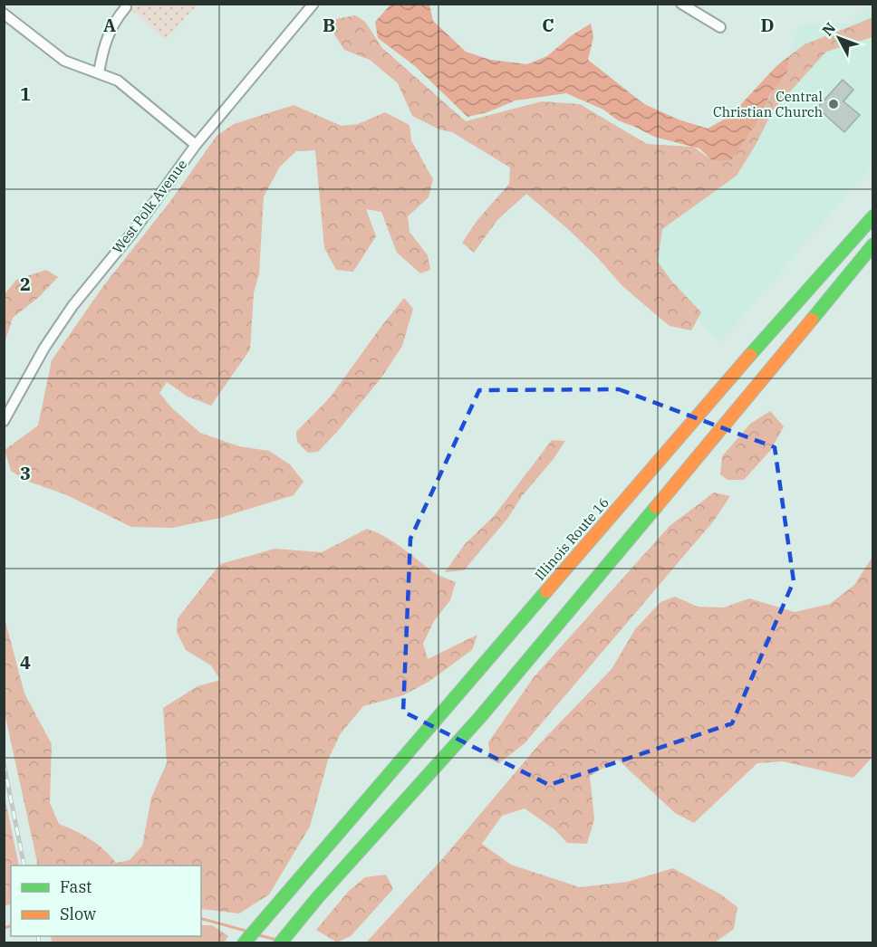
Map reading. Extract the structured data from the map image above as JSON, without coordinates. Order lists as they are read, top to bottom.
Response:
{
  "streets": {
    "main road": ["Illinois Route 16"],
    "street": ["West Polk Avenue"]
  },
  "places": ["Central Christian Church"],
  "legend": ["Fast", "Slow"],
  "north": "top left",
  "grid": {
    "columns": [
      "A",
      "B",
      "C",
      "D"
    ],
    "rows": [
      "1",
      "2",
      "3",
      "4"
    ]
  }
}
